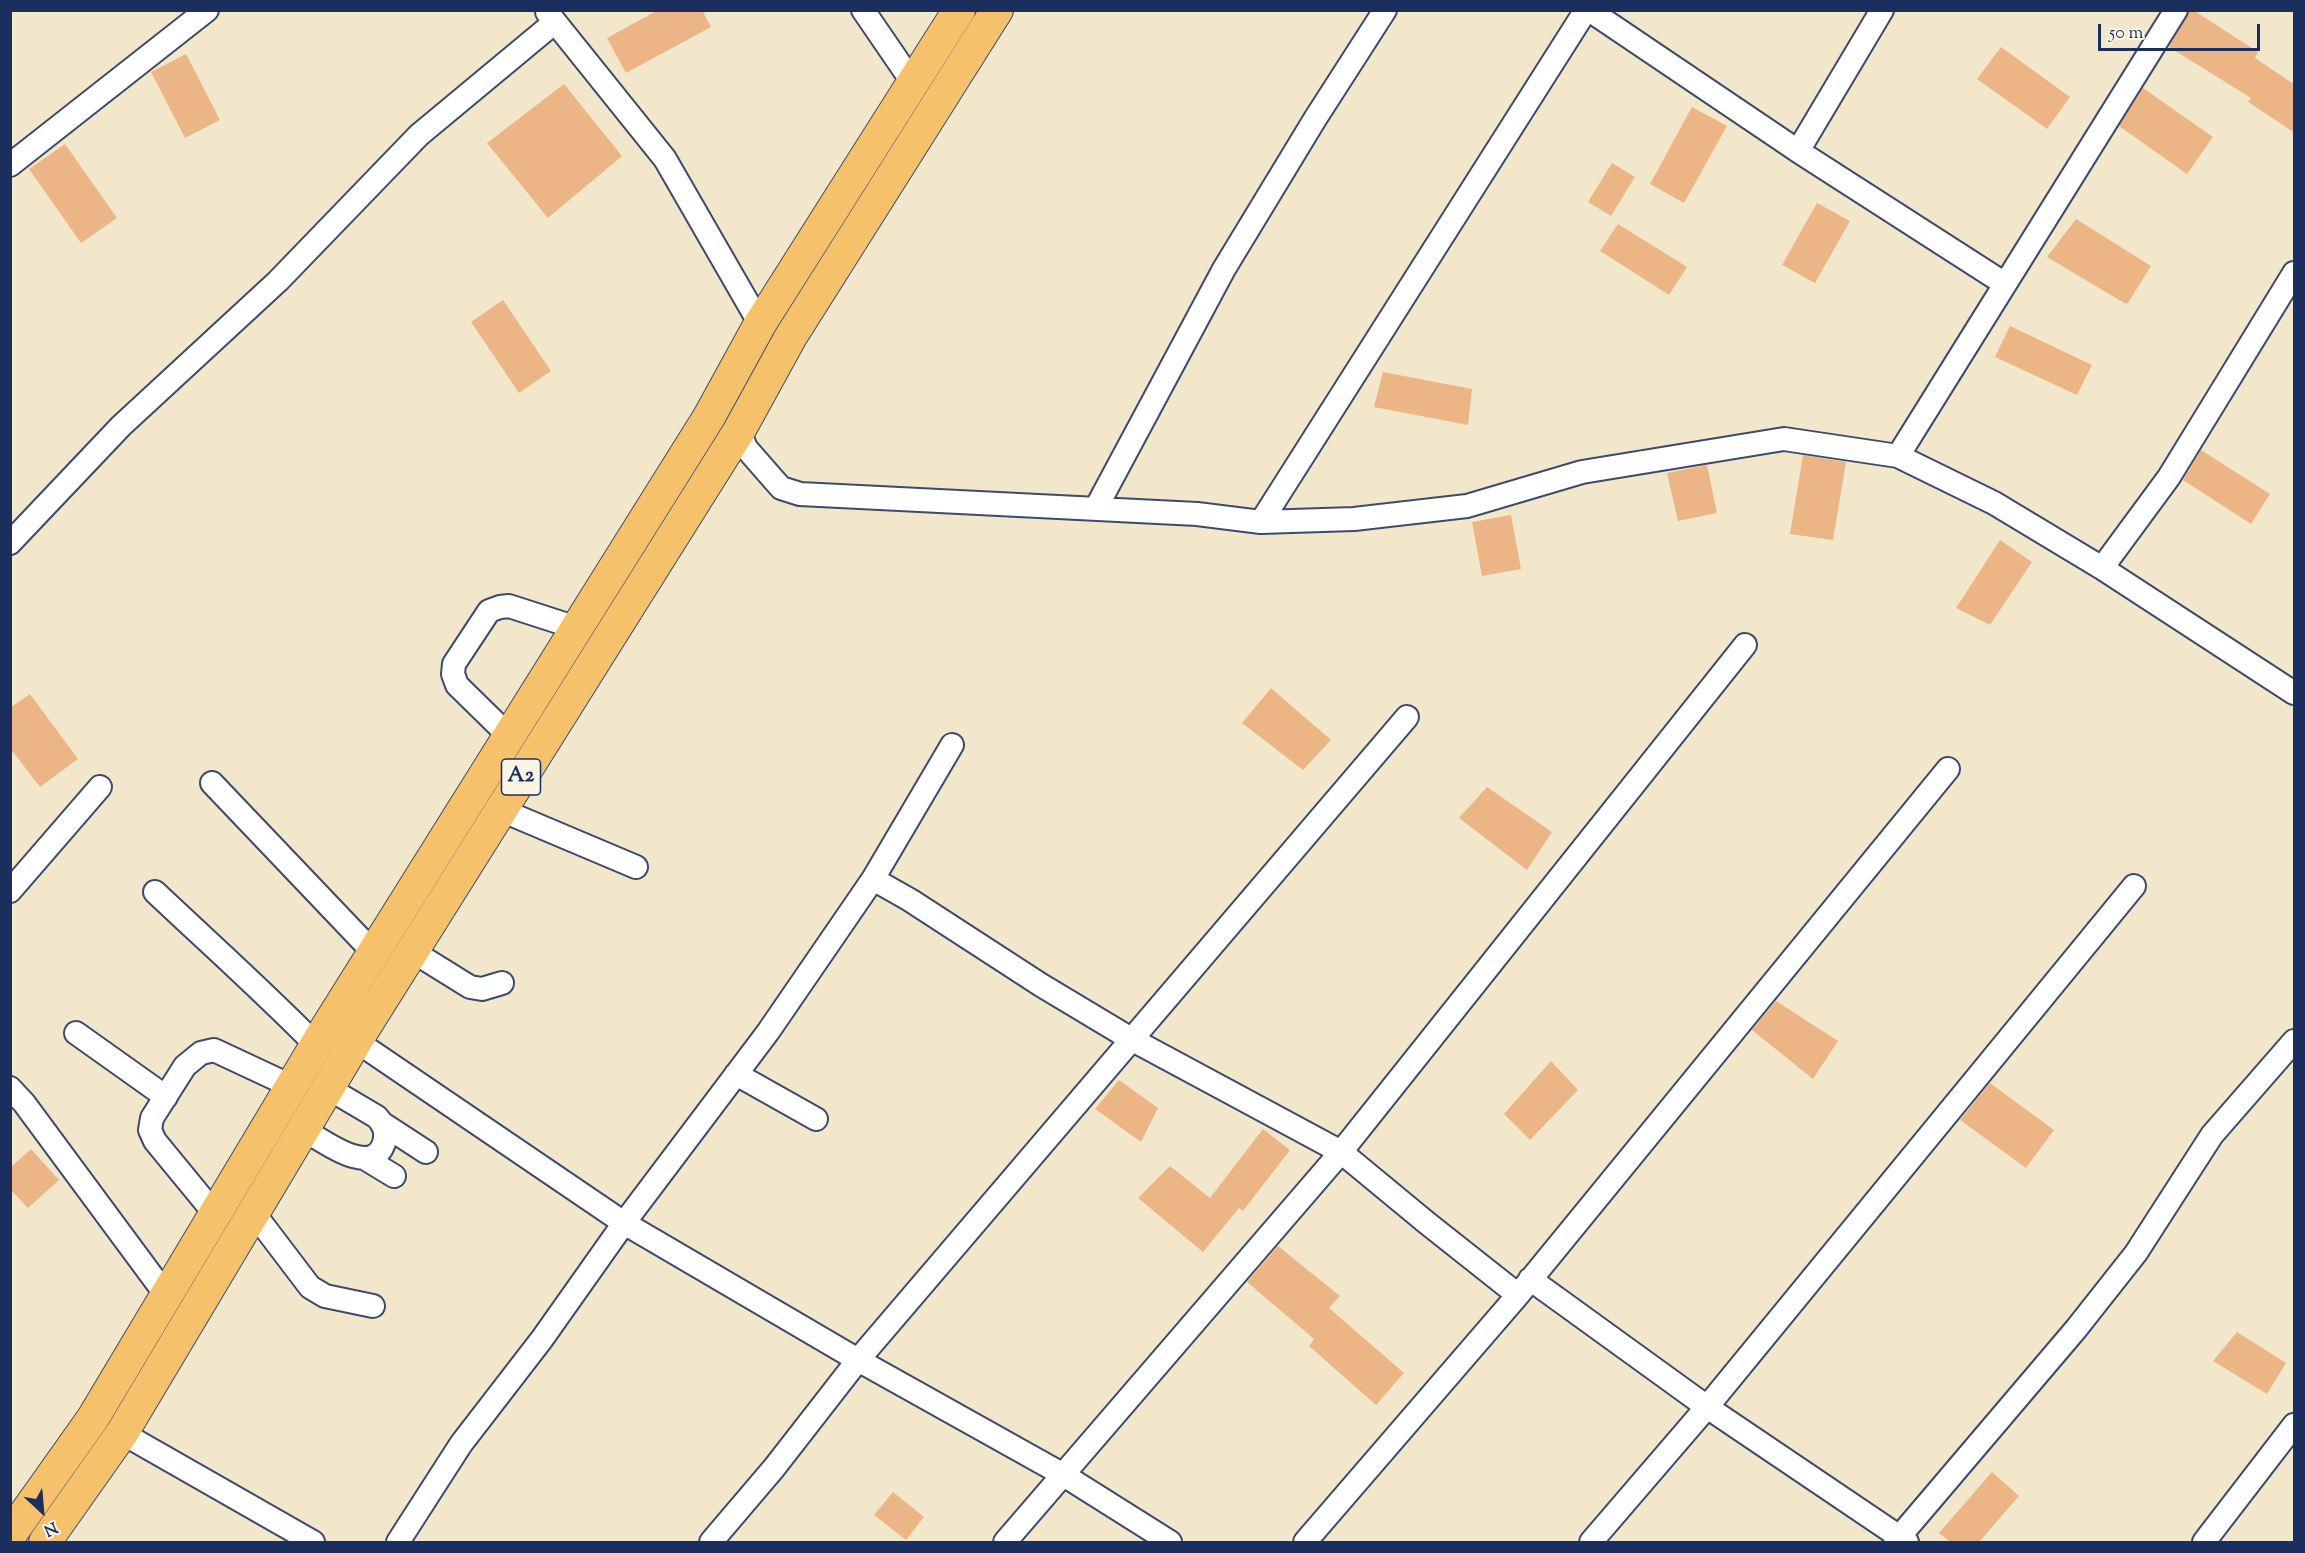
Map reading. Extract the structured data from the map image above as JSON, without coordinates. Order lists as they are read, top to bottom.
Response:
{
  "streets": {
    "highway": ["A2"]
  },
  "scale_bar": "50 m",
  "north": "bottom right"
}
